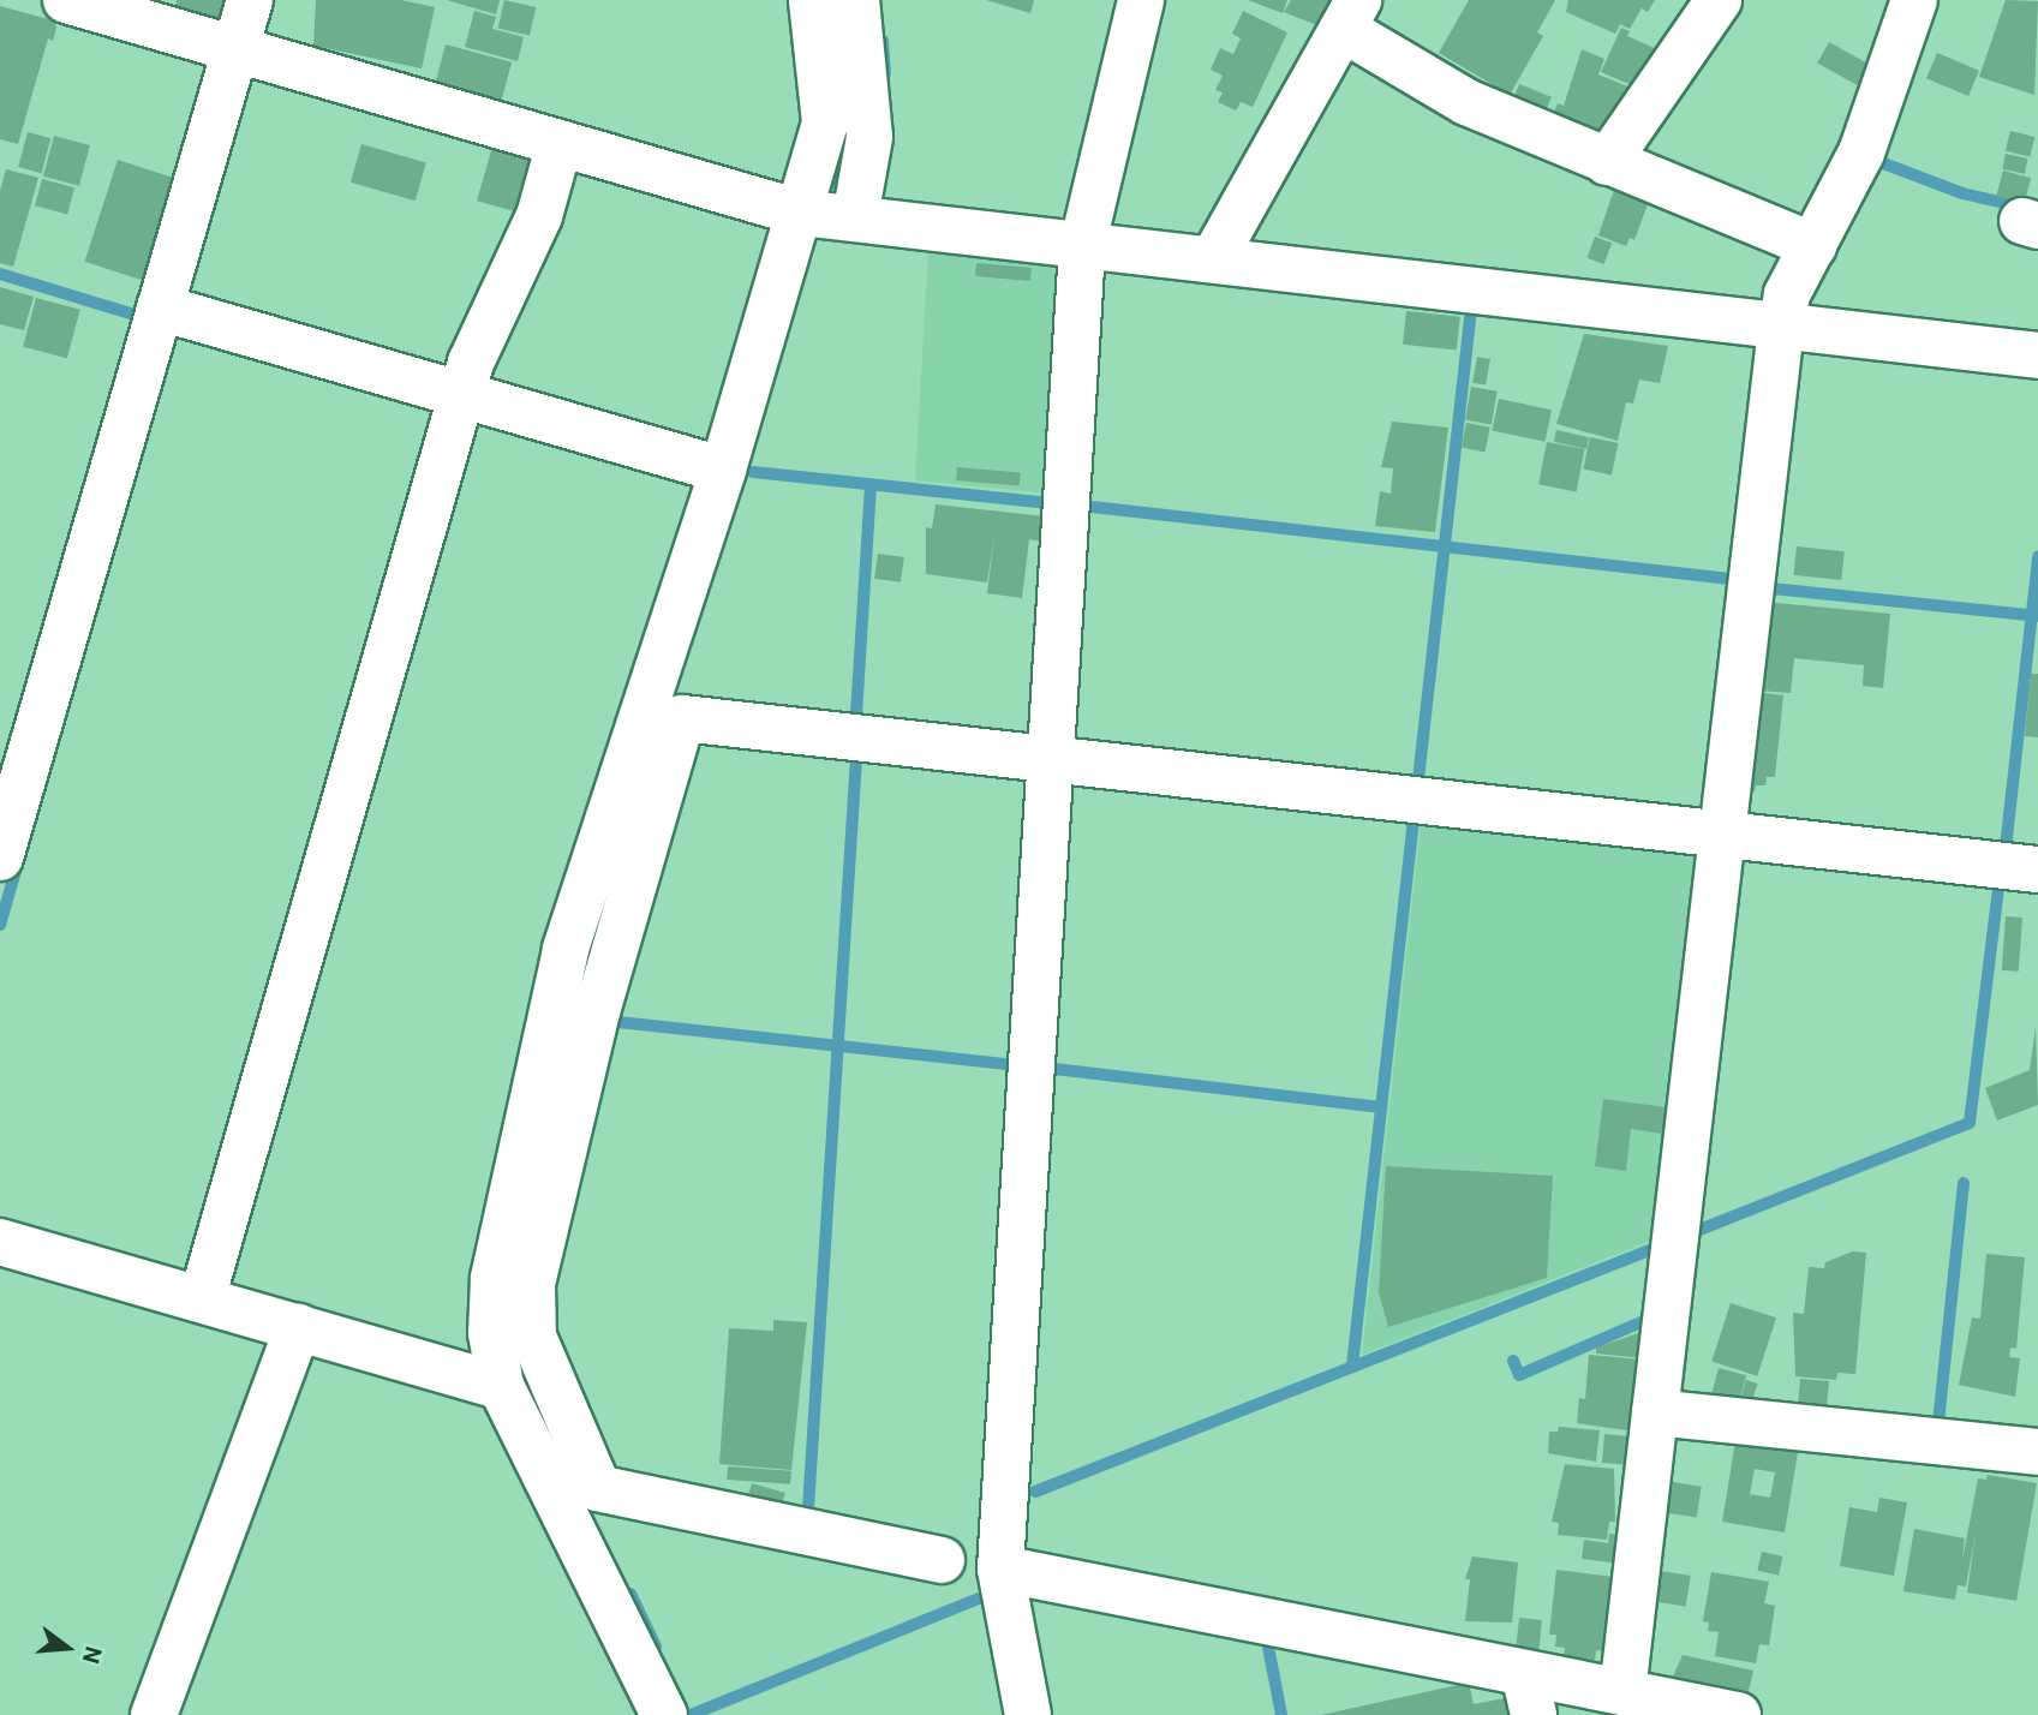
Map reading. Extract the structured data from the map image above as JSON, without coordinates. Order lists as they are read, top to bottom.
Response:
{
  "north": "right"
}
